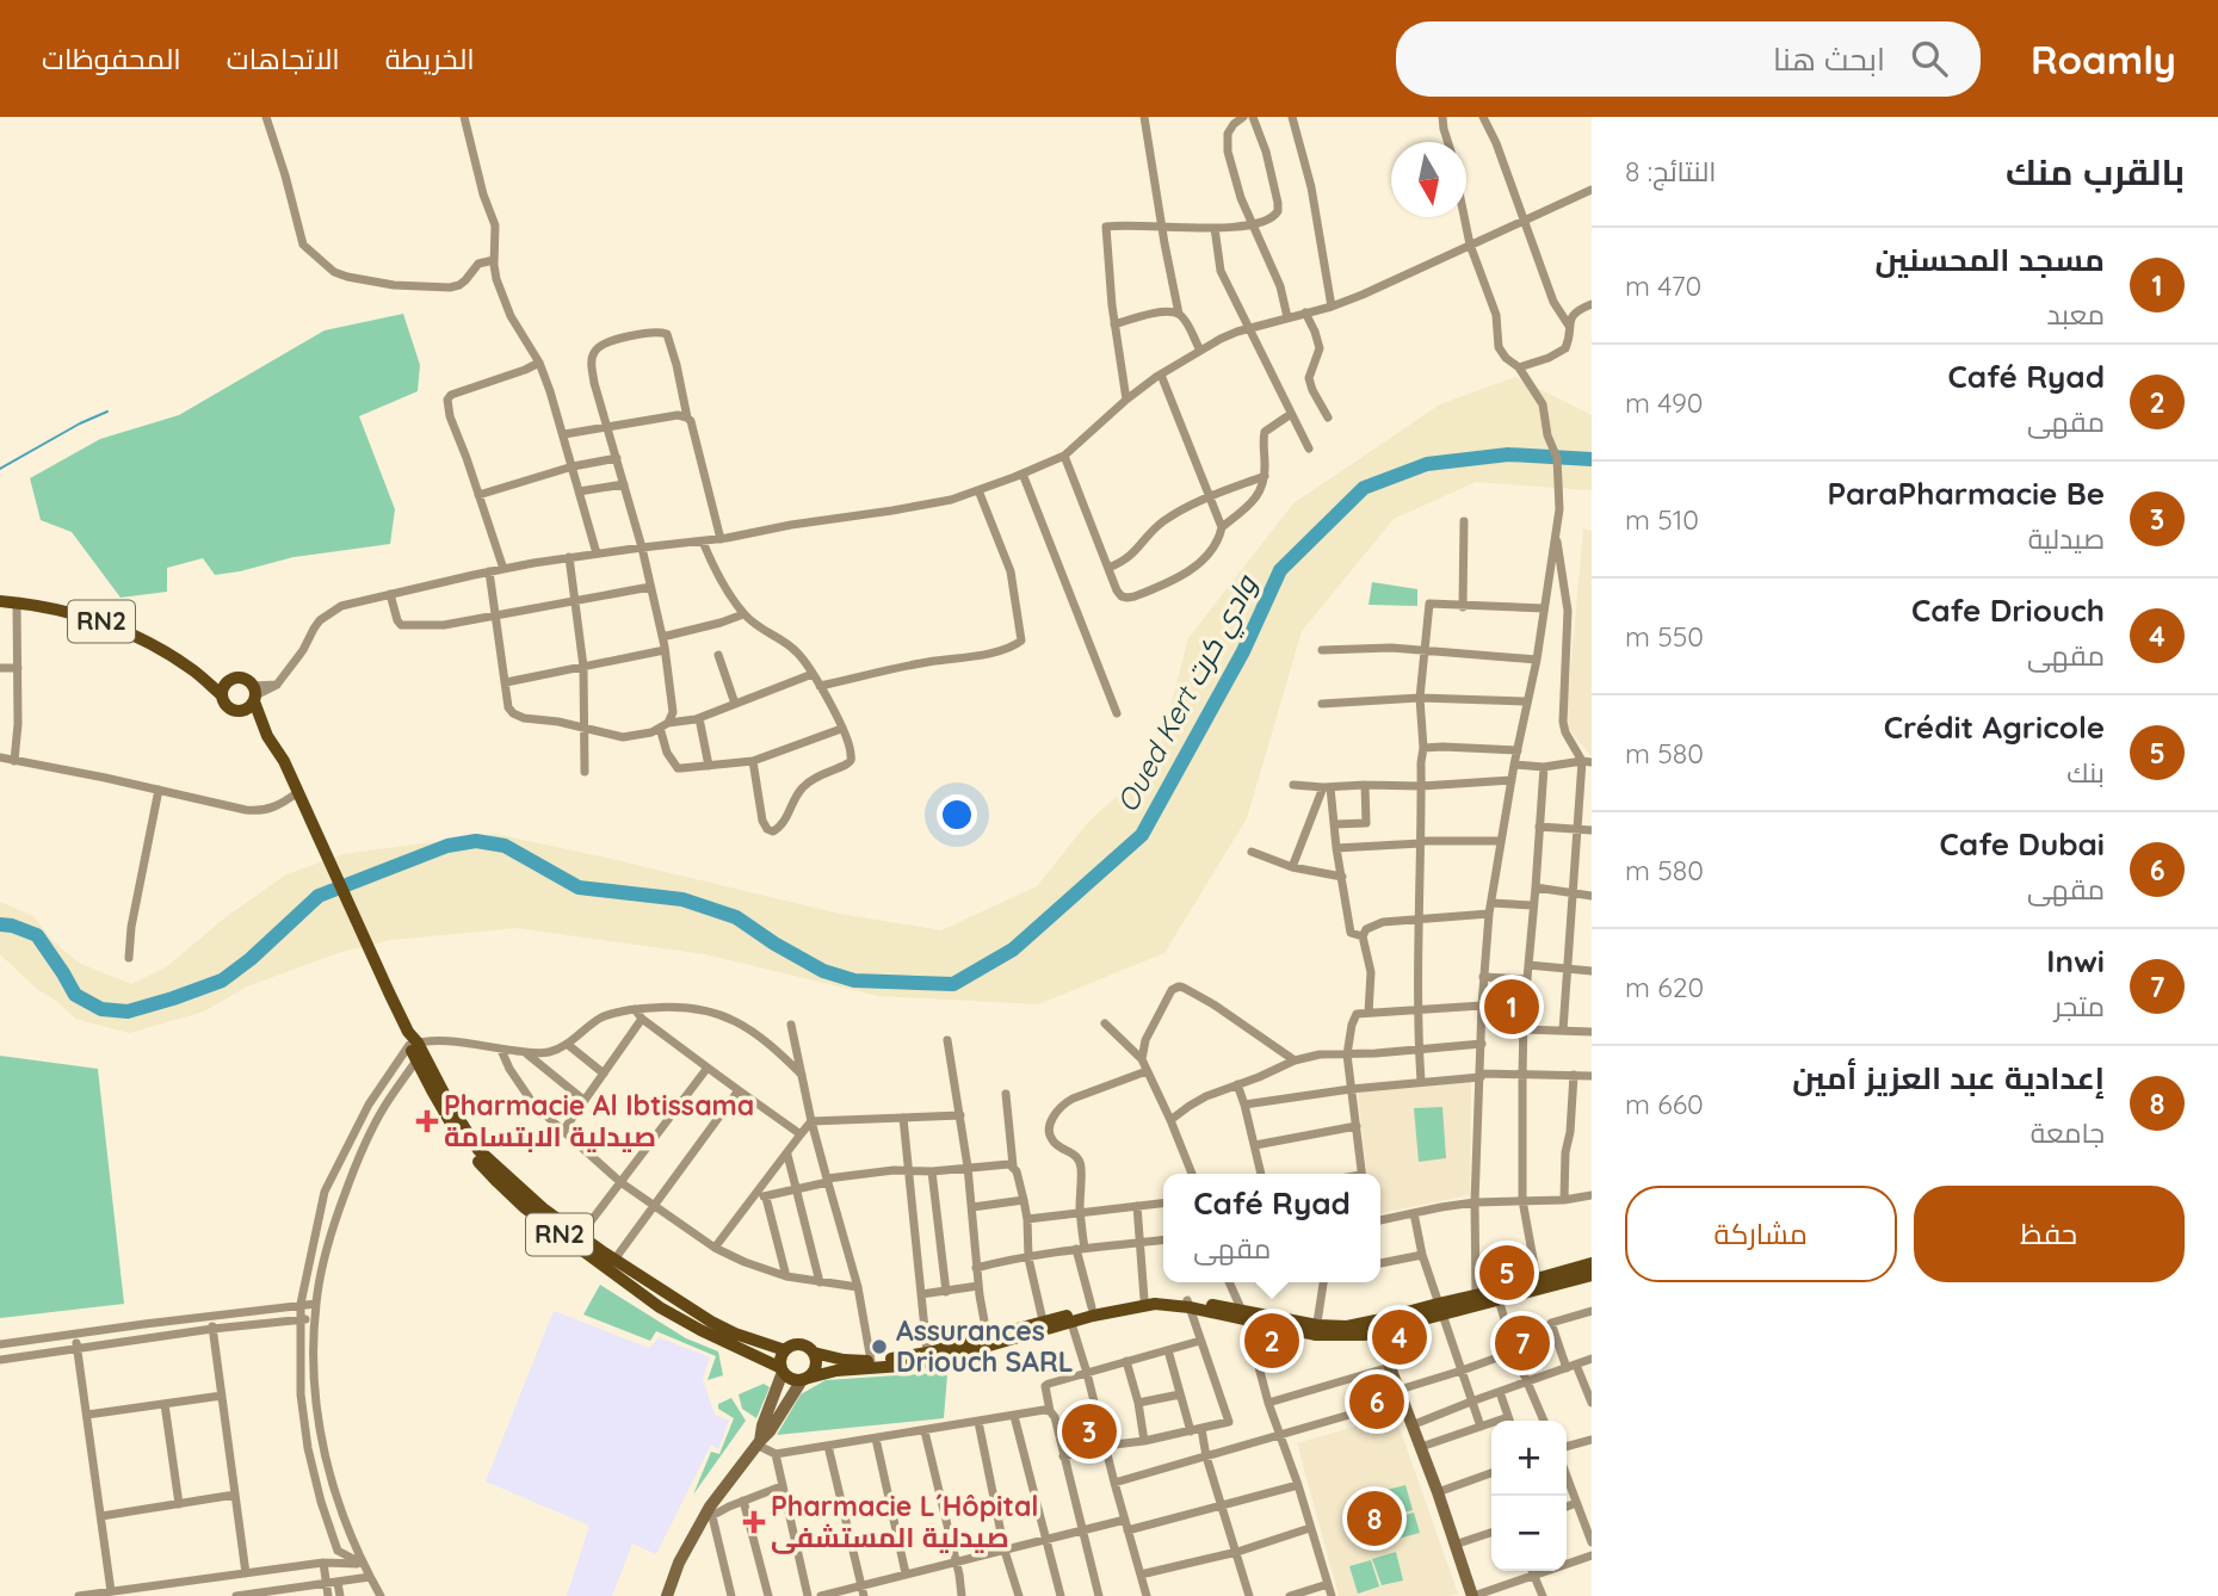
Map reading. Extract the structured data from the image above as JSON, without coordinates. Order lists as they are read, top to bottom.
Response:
{
  "streets": {
    "main road": ["RN2"]
  },
  "water": ["Oued Kert وادي كرت"],
  "places": {
    "health": ["Pharmacie Al Ibtissama صيدلية الابتسامة", "Pharmacie L´Hôpital صيدلية المستشفى"],
    "other": ["Assurances Driouch SARL"]
  },
  "north": "bottom",
  "page": {
    "header": "Roamly",
    "search": "ابحث هنا",
    "nav": ["الخريطة", "الاتجاهات", "المحفوظات"],
    "heading": ["بالقرب منك", "النتائج: 8"],
    "list": [
      {
        "mark": "1",
        "name": "مسجد المحسنين",
        "note": "معبد",
        "value": "470 m"
      },
      {
        "mark": "2",
        "name": "Café Ryad",
        "note": "مقهى",
        "value": "490 m"
      },
      {
        "mark": "3",
        "name": "ParaPharmacie Be",
        "note": "صيدلية",
        "value": "510 m"
      },
      {
        "mark": "4",
        "name": "Cafe Driouch",
        "note": "مقهى",
        "value": "550 m"
      },
      {
        "mark": "5",
        "name": "Crédit Agricole",
        "note": "بنك",
        "value": "580 m"
      },
      {
        "mark": "6",
        "name": "Cafe Dubai",
        "note": "مقهى",
        "value": "580 m"
      },
      {
        "mark": "7",
        "name": "Inwi",
        "note": "متجر",
        "value": "620 m"
      },
      {
        "mark": "8",
        "name": "إعدادية عبد العزيز أمين",
        "note": "جامعة",
        "value": "660 m"
      }
    ],
    "pins": [
      "1",
      "5",
      "4",
      "2",
      "7",
      "6",
      "3",
      "8"
    ],
    "buttons": ["حفظ", "مشاركة"],
    "popup": ["Café Ryad", "مقهى"],
    "map_buttons": ["+", "−"]
  }
}
